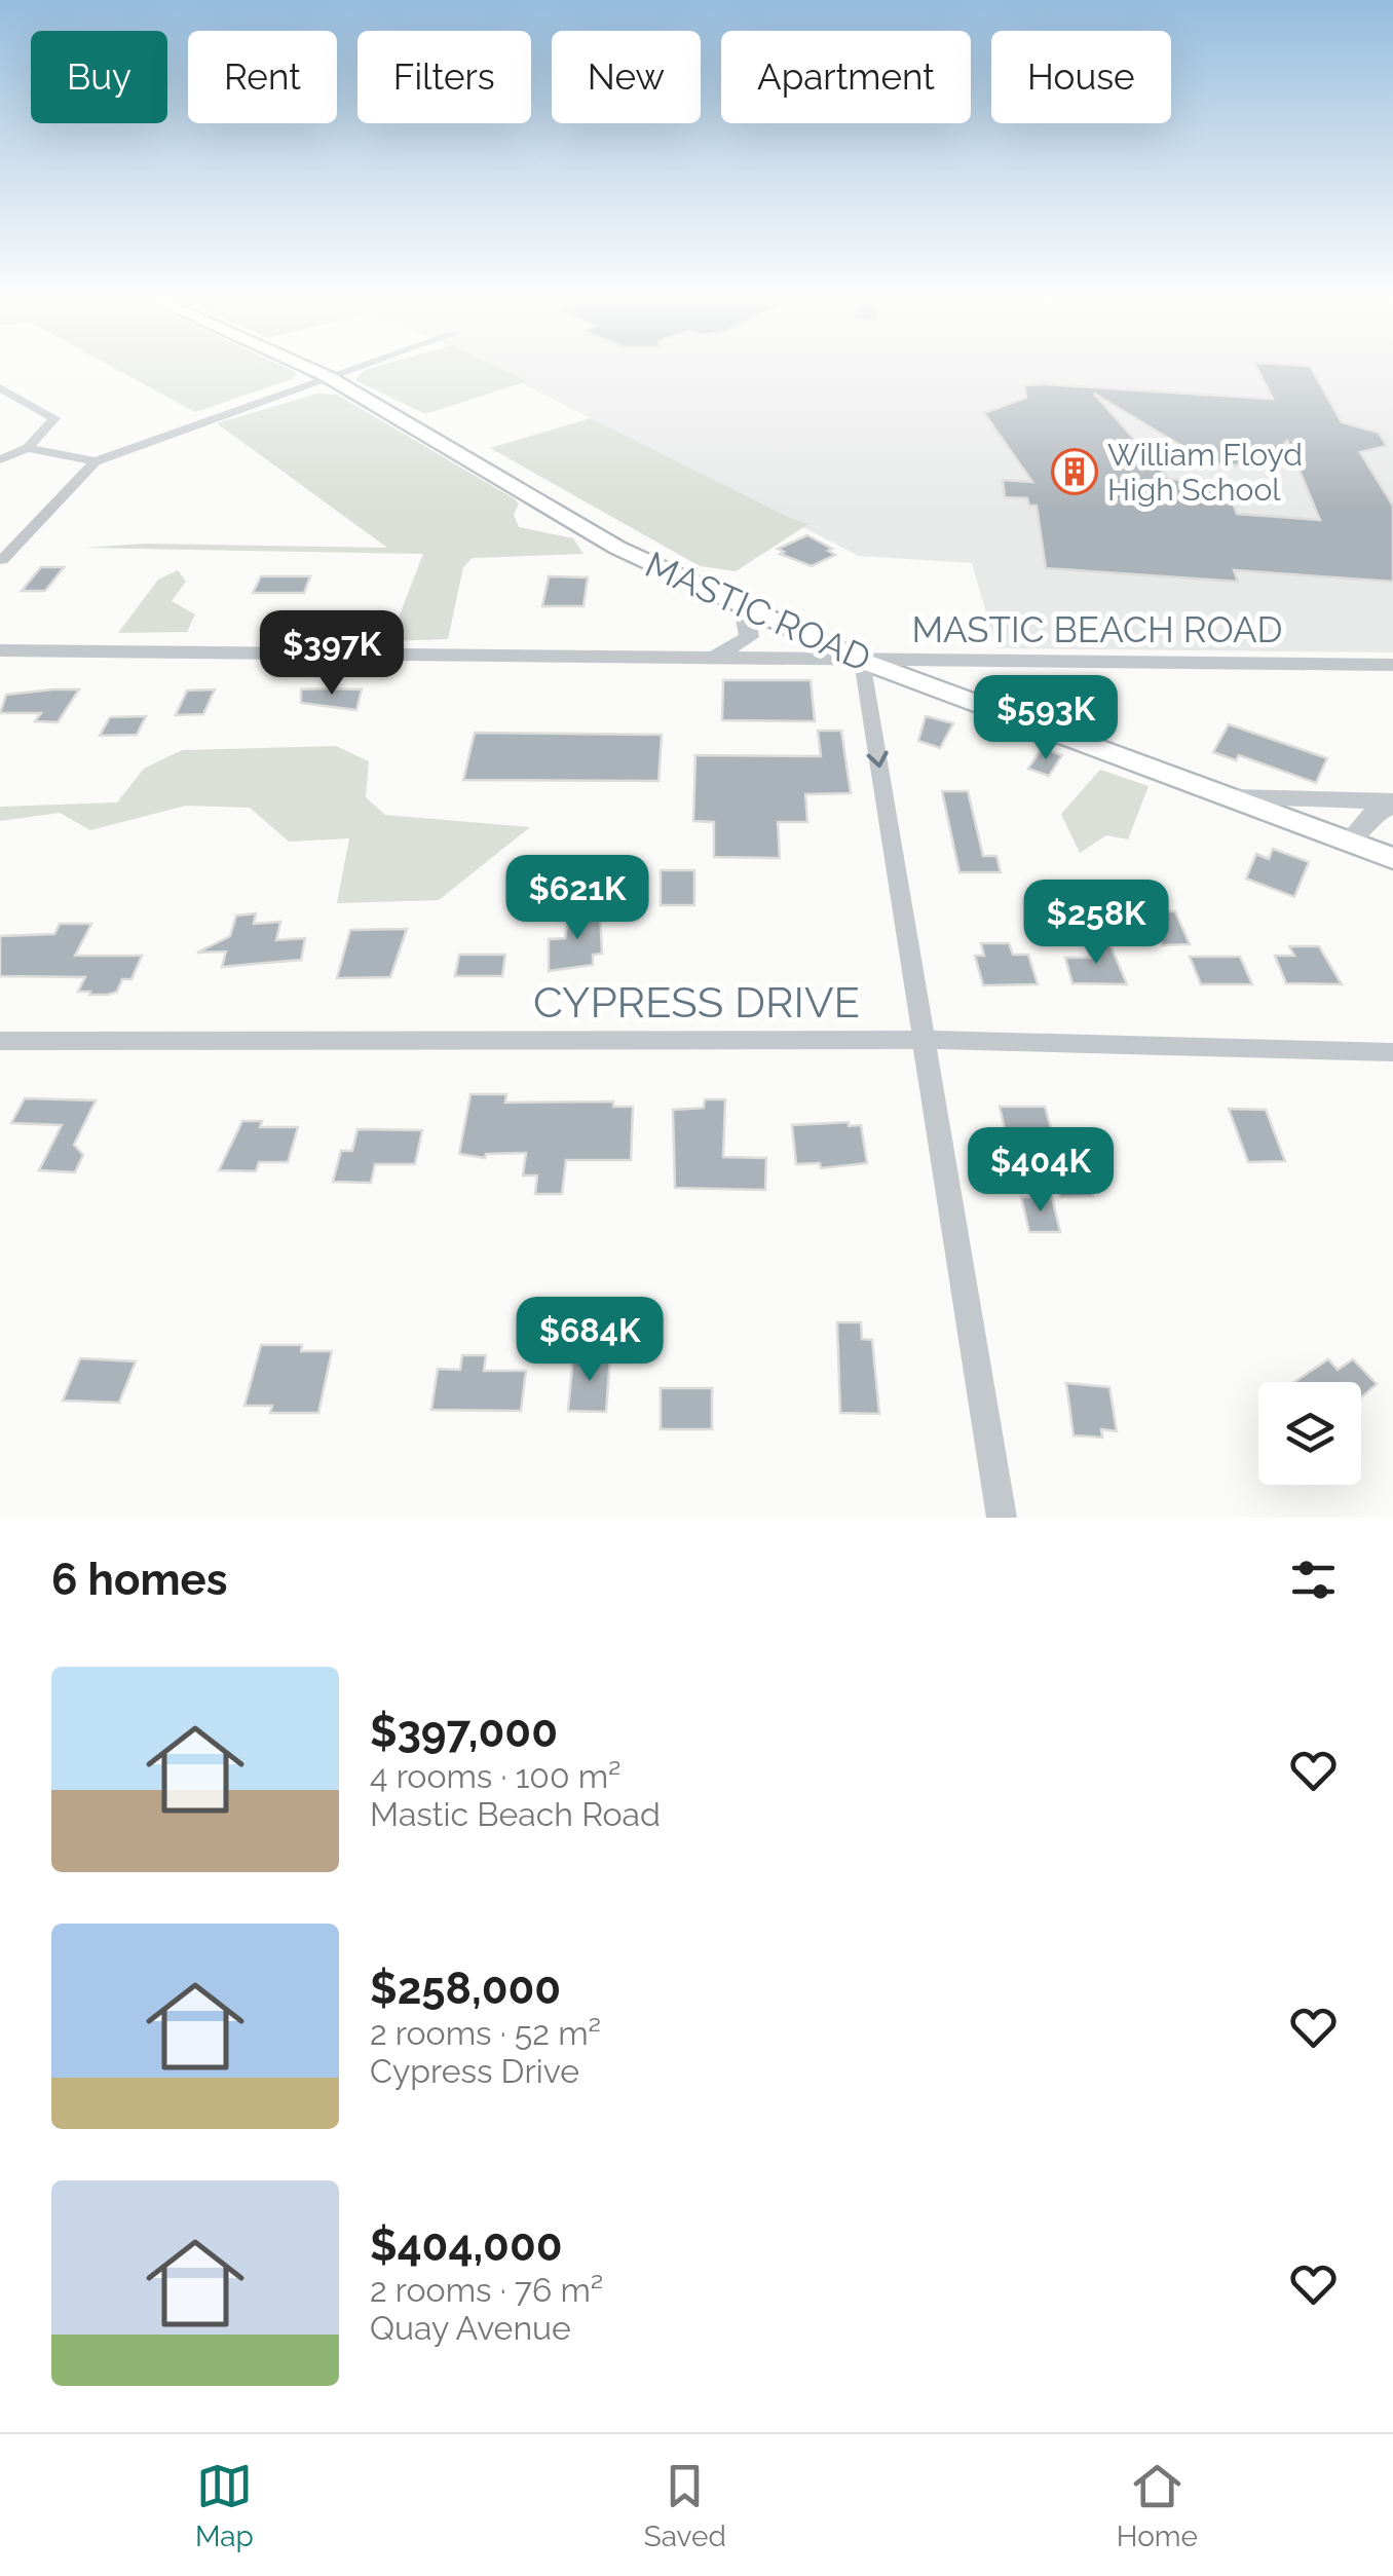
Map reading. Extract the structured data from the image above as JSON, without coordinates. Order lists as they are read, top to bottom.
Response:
{
  "streets": {
    "main road": ["MASTIC ROAD"],
    "street": ["MASTIC BEACH ROAD", "CYPRESS DRIVE"]
  },
  "crossings": [
    ["MASTIC ROAD", "MASTIC BEACH ROAD"]
  ],
  "places": {
    "building": ["William Floyd High School"]
  },
  "page": {
    "chip": [
      "Buy",
      "Rent",
      "Filters",
      "New",
      "Apartment",
      "House"
    ],
    "price": [
      "$397K",
      "$593K",
      "$621K",
      "$258K",
      "$404K",
      "$684K"
    ],
    "heading": "6 homes",
    "list": [
      {
        "name": "$397,000",
        "note": "4 rooms · 100 m² · Mastic Beach Road"
      },
      {
        "name": "$258,000",
        "note": "2 rooms · 52 m² · Cypress Drive"
      },
      {
        "name": "$404,000",
        "note": "2 rooms · 76 m² · Quay Avenue"
      }
    ],
    "tabs": ["Map", "Saved", "Home"]
  }
}
